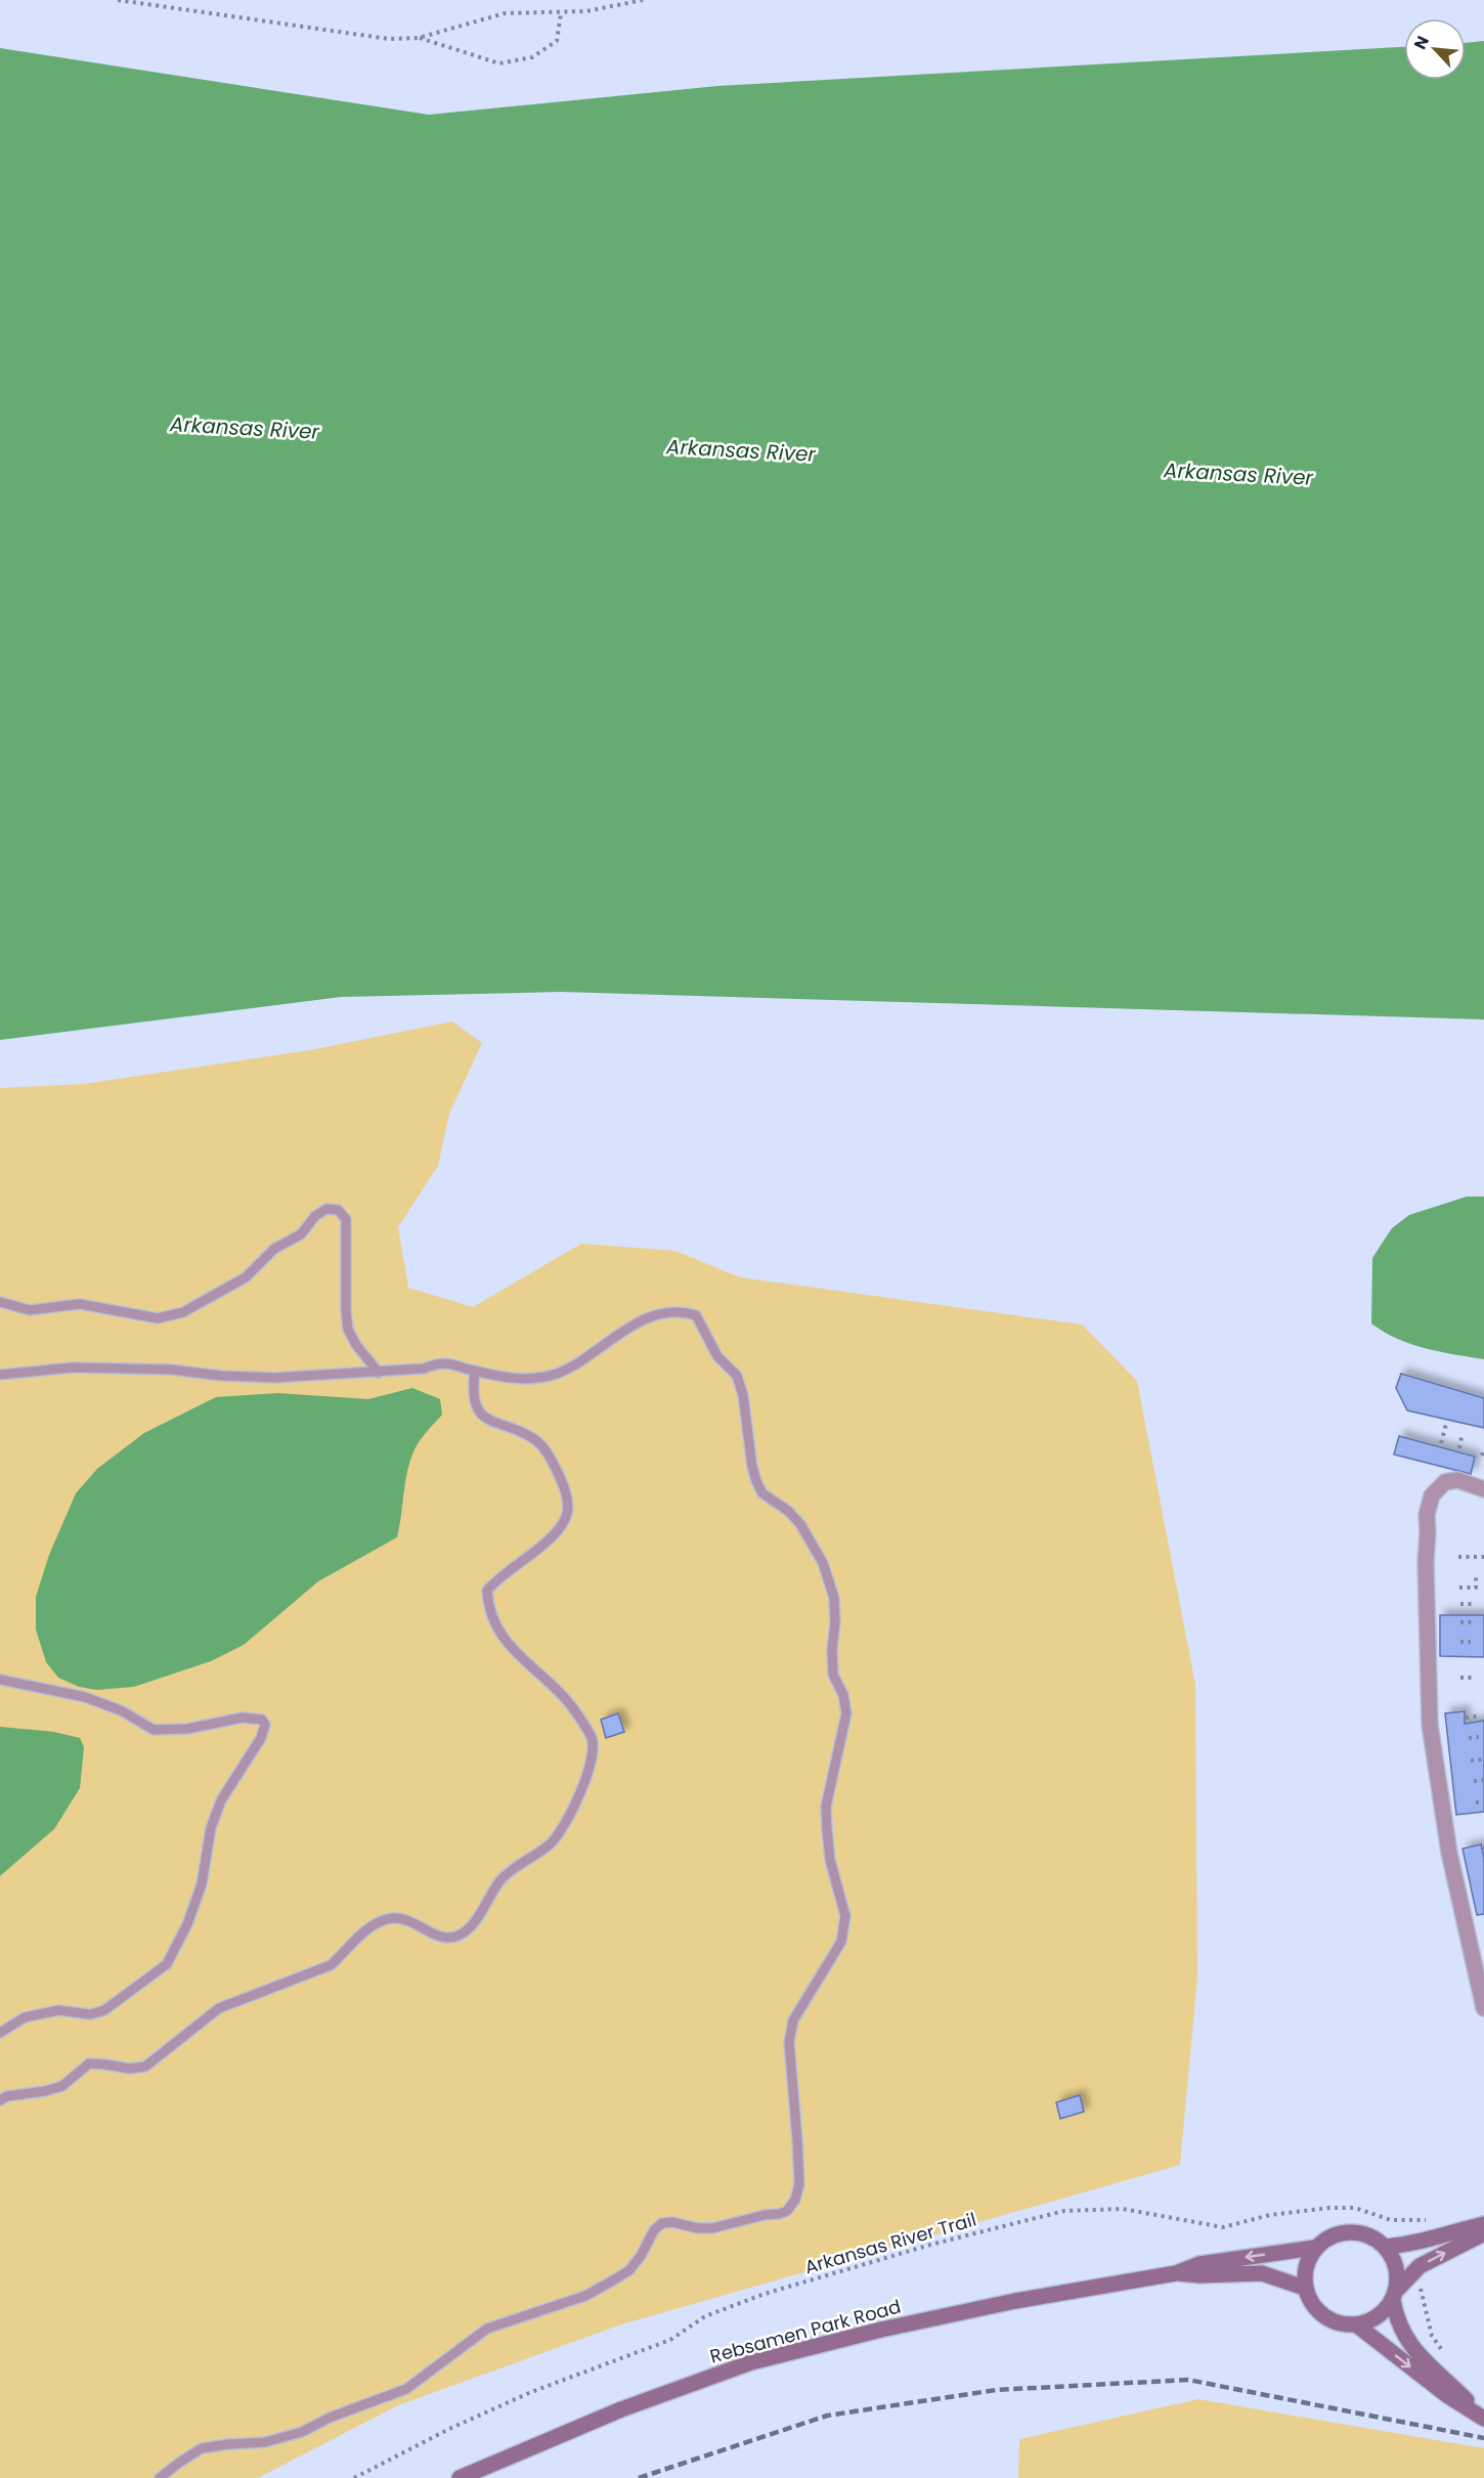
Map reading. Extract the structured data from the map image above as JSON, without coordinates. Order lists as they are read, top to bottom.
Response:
{
  "streets": {
    "street": ["Rebsamen Park Road"],
    "path": ["Arkansas River Trail"]
  },
  "water": ["Arkansas River"],
  "north": "top left"
}
